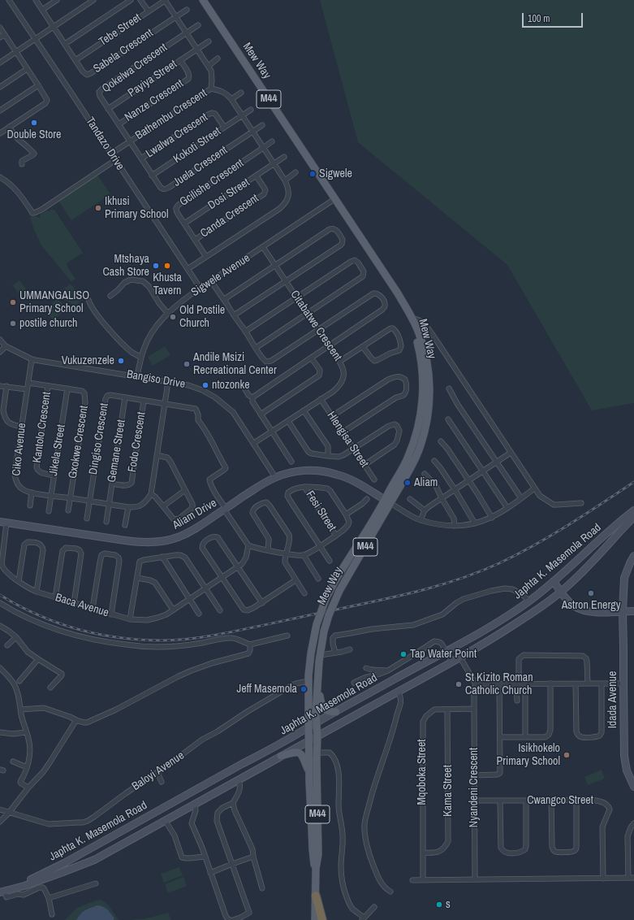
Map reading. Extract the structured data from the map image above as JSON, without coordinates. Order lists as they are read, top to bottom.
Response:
{
  "streets": {
    "main road": [
      "Mew Way",
      "M44",
      "Aliam Drive",
      "Japhta K. Masemola Road",
      "Idada Avenue"
    ],
    "street": [
      "Tebe Street",
      "Sabela Crescent",
      "Qokelwa Crescent",
      "Payiya Street",
      "Nanze Crescent",
      "Bathembu Crescent",
      "Lwalwa Crescent",
      "Tandazo Drive",
      "Kokoti Street",
      "Juela Crescent",
      "Gcilishe Crescent",
      "Dosi Street",
      "Canda Crescent",
      "Sigwele Avenue",
      "Citabatwe Crescent",
      "Bangiso Drive",
      "Kantolo Crescent",
      "Dingiso Crescent",
      "Hlengisa Street",
      "Gxokwe Crescent",
      "Fodo Crescent",
      "Ciko Avenue",
      "Jikela Street",
      "Gemane Street",
      "Fesi Street",
      "Baca Avenue",
      "Baloyi Avenue",
      "Mqoboka Street",
      "Nyandeni Crescent",
      "Kama Street",
      "Cwangco Street"
    ]
  },
  "crossings": [
    ["Tebe Street", "Sabela Crescent"],
    ["Mew Way", "Sigwele Avenue"],
    ["Mew Way", "Aliam Drive"],
    ["Mew Way", "Japhta K. Masemola Road"],
    ["Mew Way", "Baloyi Avenue"],
    ["Qokelwa Crescent", "Payiya Street"],
    ["Qokelwa Crescent", "Nanze Crescent"],
    ["Qokelwa Crescent", "Bathembu Crescent"],
    ["Qokelwa Crescent", "Juela Crescent"],
    ["Payiya Street", "Nanze Crescent"],
    ["Bathembu Crescent", "Tandazo Drive"],
    ["Bathembu Crescent", "Kokoti Street"],
    ["Bathembu Crescent", "Juela Crescent"],
    ["Bathembu Crescent", "Gcilishe Crescent"],
    ["Bathembu Crescent", "Dosi Street"],
    ["Lwalwa Crescent", "Kokoti Street"],
    ["Lwalwa Crescent", "Juela Crescent"],
    ["Tandazo Drive", "Sigwele Avenue"],
    ["Kokoti Street", "Juela Crescent"],
    ["Gcilishe Crescent", "Dosi Street"],
    ["Gcilishe Crescent", "Canda Crescent"],
    ["Dosi Street", "Canda Crescent"],
    ["Sigwele Avenue", "Citabatwe Crescent"],
    ["Sigwele Avenue", "Bangiso Drive"],
    ["Citabatwe Crescent", "Bangiso Drive"],
    ["Citabatwe Crescent", "Hlengisa Street"],
    ["Bangiso Drive", "Ciko Avenue"],
    ["Bangiso Drive", "Aliam Drive"],
    ["Kantolo Crescent", "Gxokwe Crescent"],
    ["Kantolo Crescent", "Jikela Street"],
    ["Dingiso Crescent", "Fodo Crescent"],
    ["Dingiso Crescent", "Ciko Avenue"],
    ["Dingiso Crescent", "Gemane Street"],
    ["Gxokwe Crescent", "Ciko Avenue"],
    ["Gxokwe Crescent", "Jikela Street"],
    ["Fodo Crescent", "Gemane Street"],
    ["Ciko Avenue", "Jikela Street"],
    ["Ciko Avenue", "Gemane Street"],
    ["Aliam Drive", "Baca Avenue"],
    ["Mqoboka Street", "Nyandeni Crescent"],
    ["Mqoboka Street", "Kama Street"],
    ["Nyandeni Crescent", "Cwangco Street"]
  ],
  "places": [
    "Double Store",
    "Sigwele",
    "Ikhusi Primary School",
    "Mtshaya Cash Store",
    "Khusta Tavern",
    "UMMANGALISO Primary School",
    "Old Postile Church",
    "postile church",
    "Vukuzenzele",
    "Andile Msizi Recreational Center",
    "ntozonke",
    "Aliam",
    "Astron Energy",
    "Tap Water Point",
    "St Kizito Roman Catholic Church",
    "Jeff Masemola",
    "Isikhokelo Primary School",
    "s"
  ],
  "scale_bar": "100 m"
}
